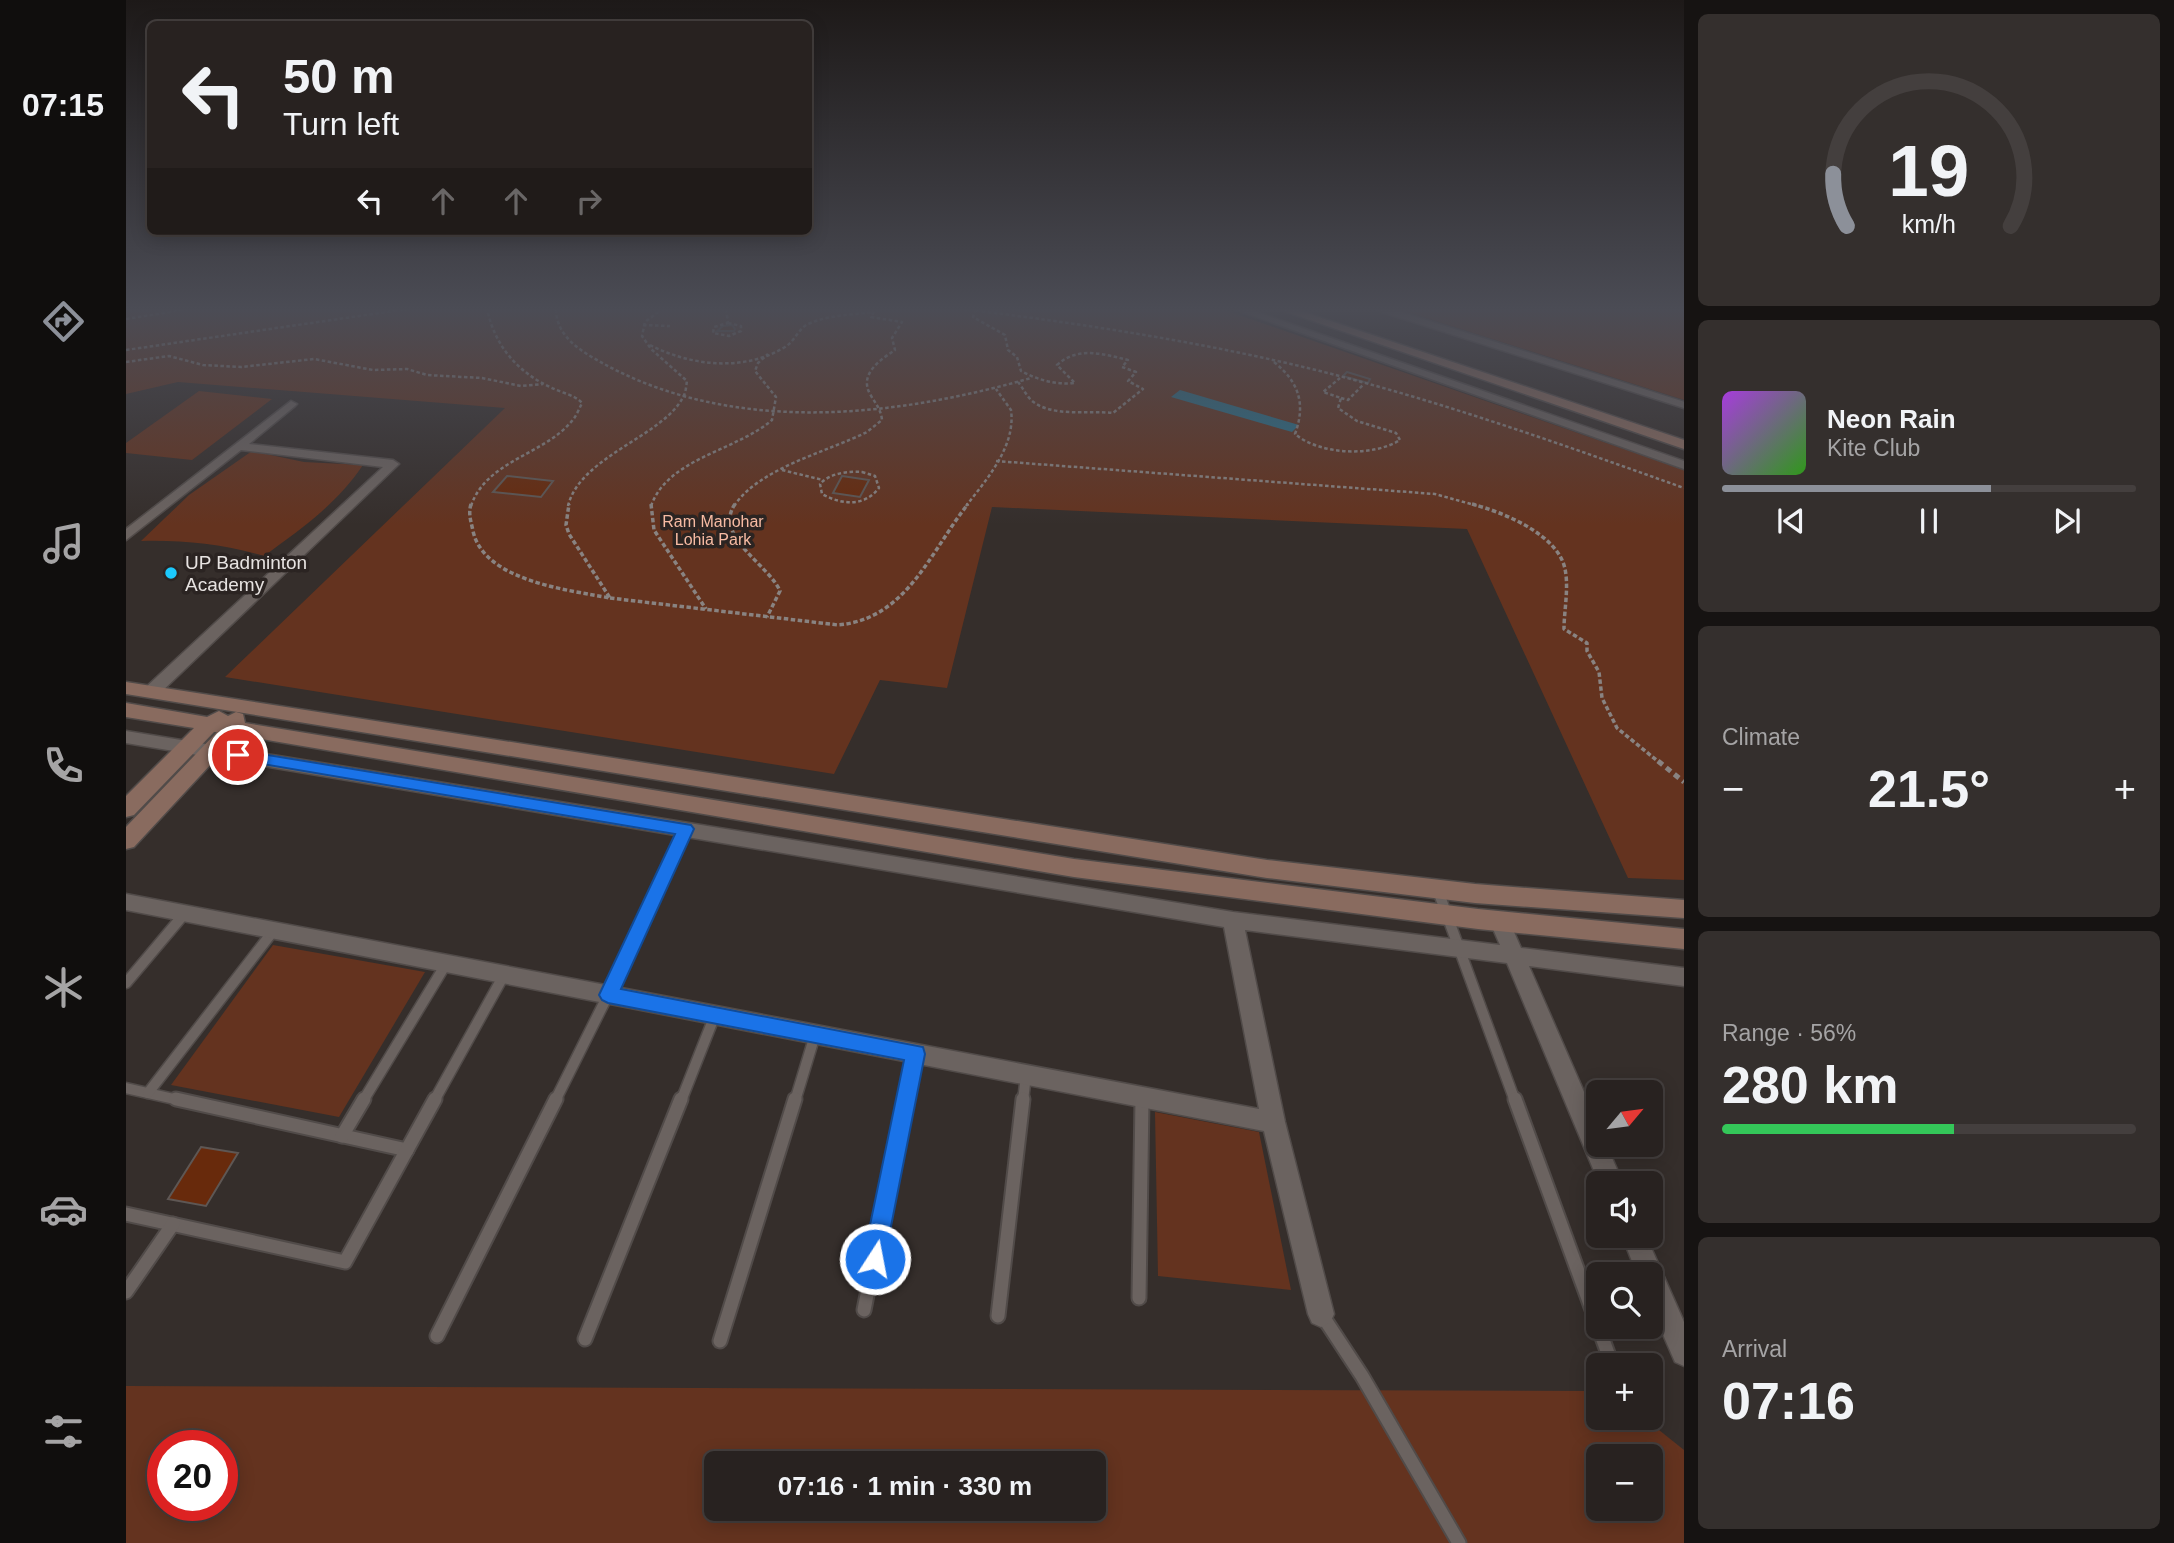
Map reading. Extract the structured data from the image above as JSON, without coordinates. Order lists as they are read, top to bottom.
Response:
{
  "parks": ["Ram Manohar Lohia Park"],
  "places": ["UP Badminton Academy"],
  "north": "top right",
  "page": {
    "tabs": "07:15",
    "turn": ["50 m", "Turn left"],
    "song": ["Neon Rain", "Kite Club"],
    "tile": [
      "Climate",
      ["Range · 56%", "280 km"],
      ["Arrival", "07:16"]
    ],
    "heat": ["−", "21.5°", "+"],
    "map_buttons": ["+", "−"],
    "limit": "20",
    "trip": "07:16 · 1 min · 330 m",
    "gauge": ["19", "km/h"]
  }
}
